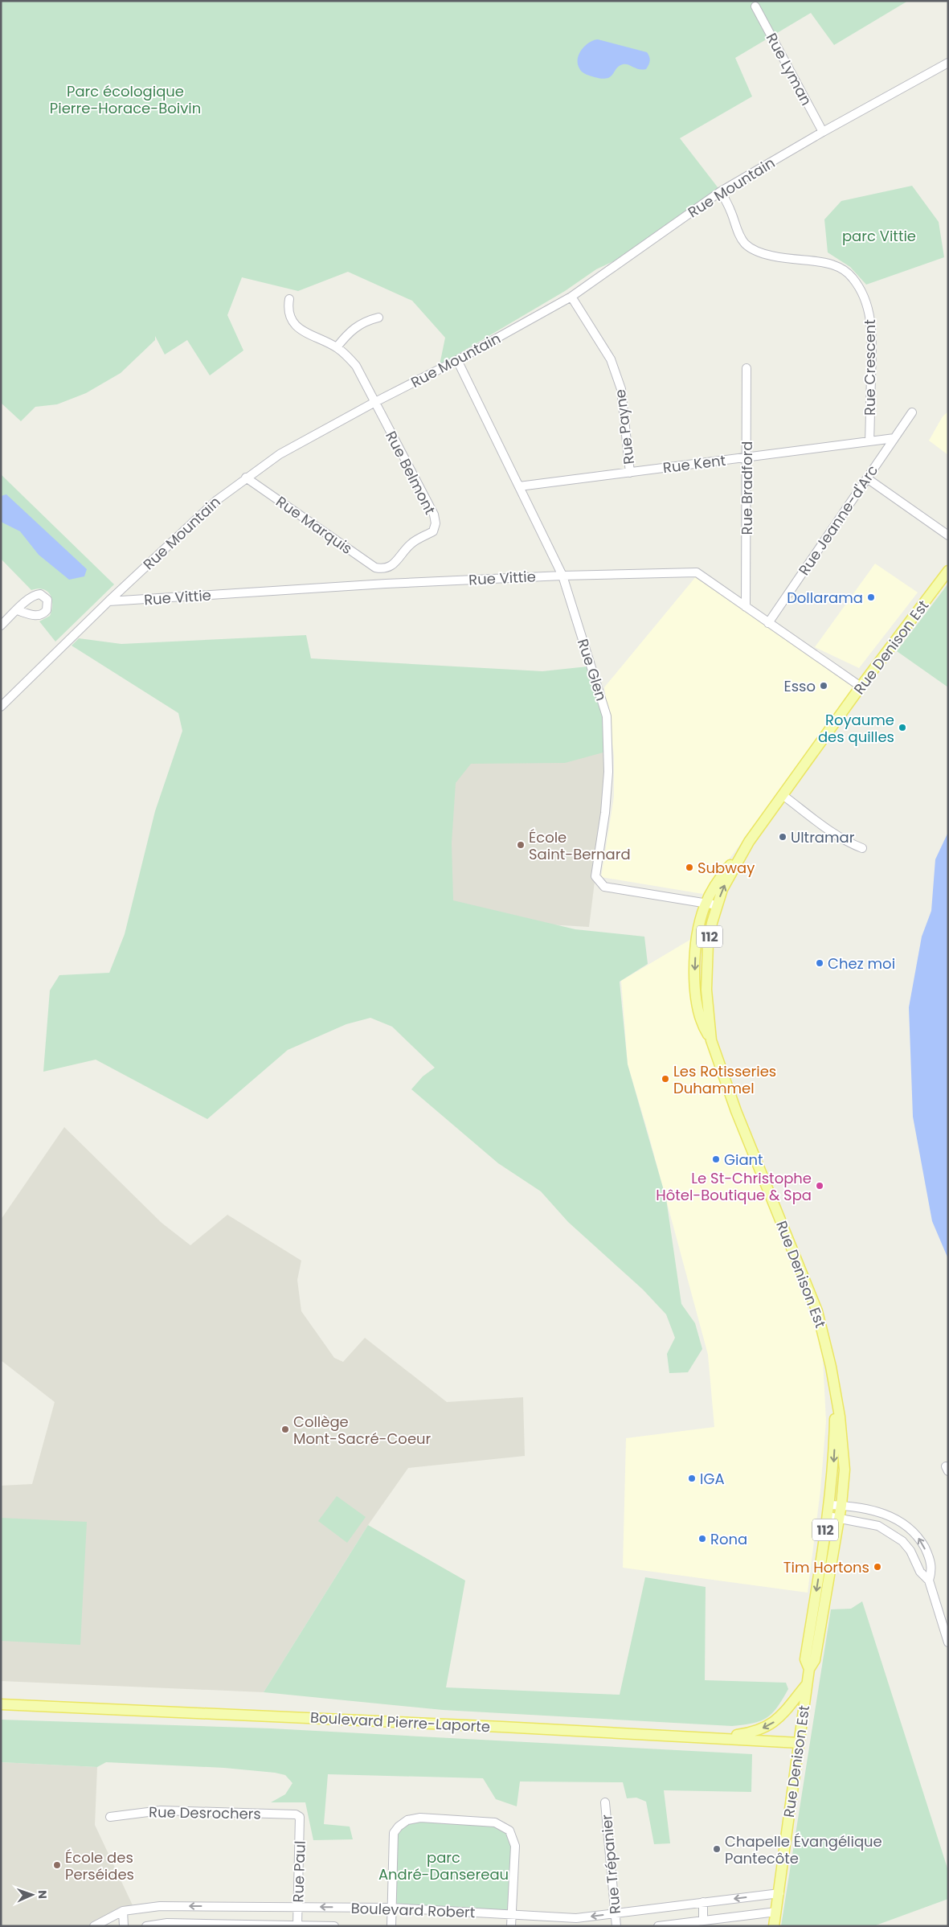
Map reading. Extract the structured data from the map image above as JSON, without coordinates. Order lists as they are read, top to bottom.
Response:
{
  "streets": {
    "main road": ["Rue Denison Est", "112", "Boulevard Pierre-Laporte"],
    "street": [
      "Rue Lyman",
      "Rue Mountain",
      "Rue Crescent",
      "Rue Payne",
      "Rue Kent",
      "Rue Belmont",
      "Rue Bradford",
      "Rue Jeanne-d'Arc",
      "Rue Marquis",
      "Rue Vittie",
      "Rue Glen",
      "Rue Desrochers",
      "Rue Trépanier",
      "Rue Paul",
      "Boulevard Robert"
    ]
  },
  "crossings": [
    ["Rue Lyman", "Rue Mountain"],
    ["Rue Mountain", "Rue Crescent"],
    ["Rue Mountain", "Rue Payne"],
    ["Rue Mountain", "Rue Belmont"],
    ["Rue Mountain", "Rue Marquis"],
    ["Rue Mountain", "Rue Vittie"],
    ["Rue Mountain", "Rue Glen"],
    ["Rue Crescent", "Rue Kent"],
    ["Rue Crescent", "Rue Jeanne-d'Arc"],
    ["Rue Payne", "Rue Kent"],
    ["Rue Kent", "Rue Bradford"],
    ["Rue Kent", "Rue Jeanne-d'Arc"],
    ["Rue Kent", "Rue Glen"],
    ["Rue Belmont", "Rue Marquis"],
    ["Rue Bradford", "Rue Vittie"],
    ["Rue Jeanne-d'Arc", "Rue Vittie"],
    ["Rue Vittie", "Rue Denison Est"],
    ["Rue Vittie", "Rue Glen"],
    ["Rue Denison Est", "Rue Glen"],
    ["Rue Denison Est", "Boulevard Pierre-Laporte"],
    ["Rue Denison Est", "Boulevard Robert"],
    ["Rue Desrochers", "Rue Paul"],
    ["Rue Trépanier", "Boulevard Robert"],
    ["Rue Paul", "Boulevard Robert"]
  ],
  "parks": ["Parc écologique Pierre-Horace-Boivin", "parc Vittie", "parc André-Dansereau"],
  "places": [
    "Dollarama",
    "Esso",
    "Royaume des quilles",
    "Ultramar",
    "École Saint-Bernard",
    "Subway",
    "Chez moi",
    "Les Rotisseries Duhammel",
    "Giant",
    "Le St-Christophe Hôtel-Boutique & Spa",
    "Collège Mont-Sacré-Coeur",
    "IGA",
    "Rona",
    "Tim Hortons",
    "Chapelle Évangélique Pantecôte",
    "École des Perséides"
  ],
  "north": "right"
}
